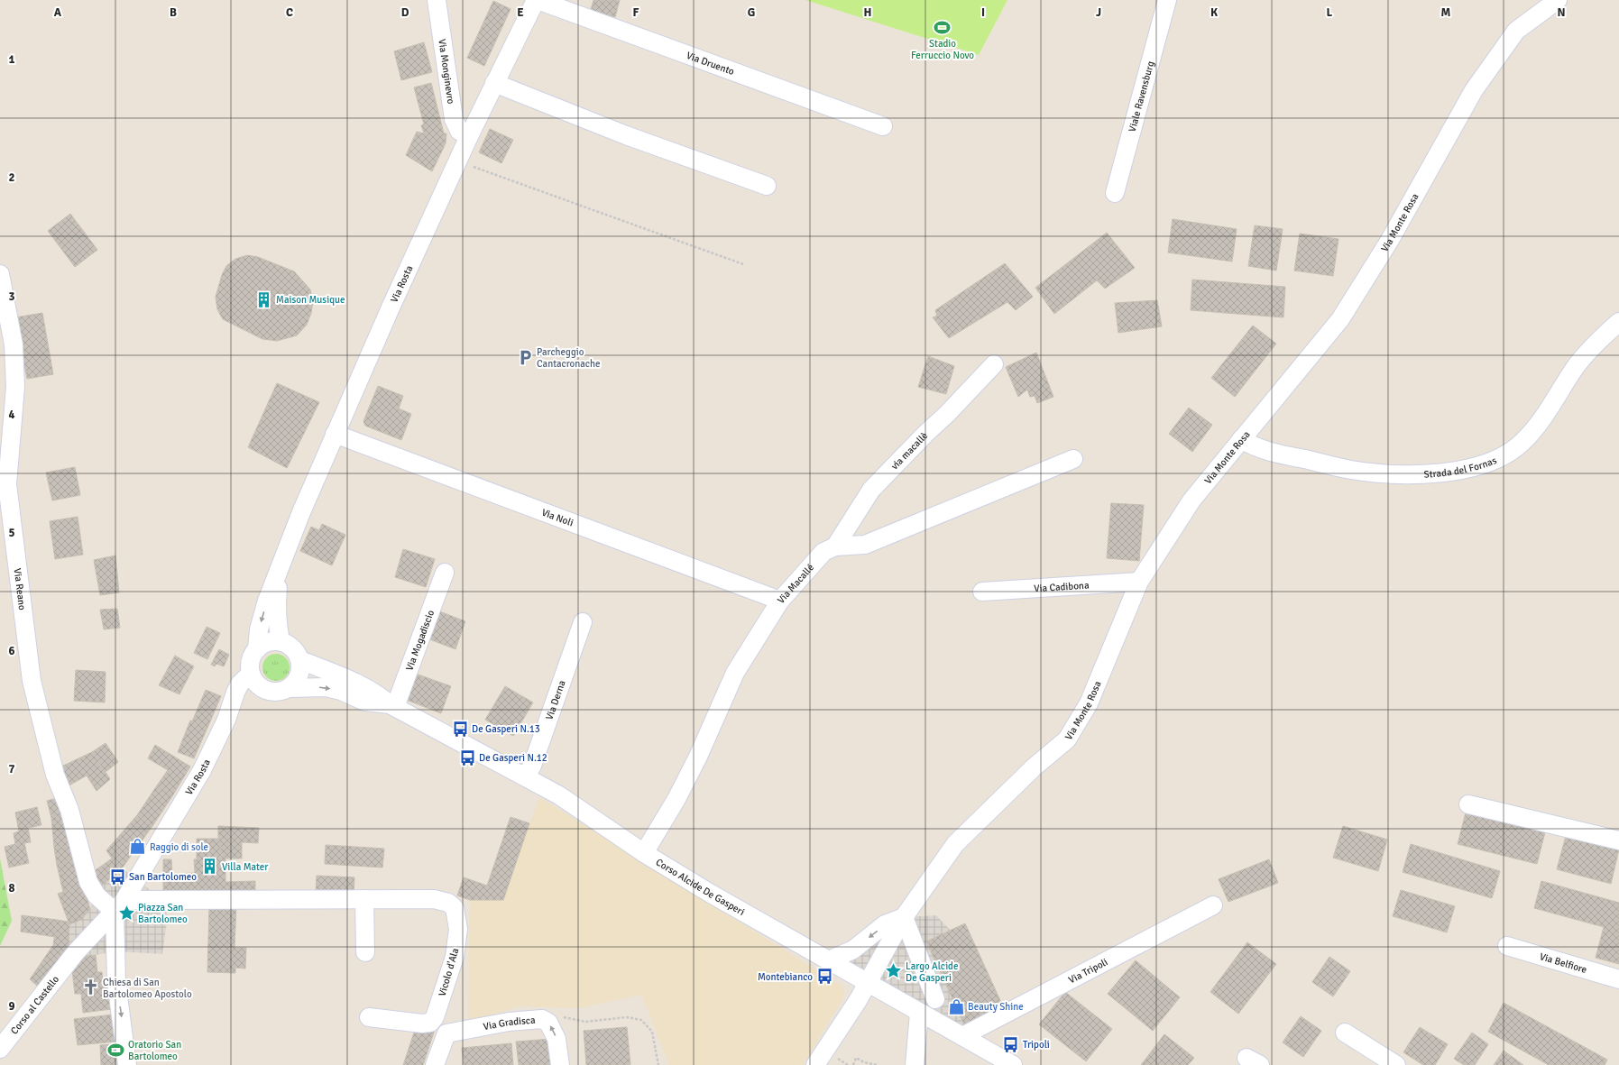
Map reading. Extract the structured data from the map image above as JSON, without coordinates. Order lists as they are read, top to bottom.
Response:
{
  "streets": {
    "street": [
      "Via Druento",
      "Via Monginevro",
      "Viale Ravensburg",
      "Via Monte Rosa",
      "Via Rosta",
      "via macallè",
      "Strada del Fornas",
      "Via Noli",
      "Via Macallé",
      "Via Cadibona",
      "Via Reano",
      "Via Mogadiscio",
      "Via Derna",
      "Corso Alcide De Gasperi",
      "Via Belfiore",
      "Via Tripoli",
      "Vicolo d'Ala",
      "Corso al Castello",
      "Via Gradisca"
    ]
  },
  "crossings": [
    ["Via Druento", "Via Rosta"],
    ["Via Monginevro", "Via Rosta"],
    ["Via Monte Rosa", "Strada del Fornas"],
    ["Via Monte Rosa", "Via Cadibona"],
    ["Via Rosta", "Via Noli"],
    ["Via Rosta", "Via Reano"],
    ["Via Rosta", "Corso Alcide De Gasperi"],
    ["Via Rosta", "Vicolo d'Ala"],
    ["Via Rosta", "Corso al Castello"],
    ["via macallè", "Via Macallé"],
    ["Via Noli", "Via Macallé"],
    ["Via Macallé", "Corso Alcide De Gasperi"],
    ["Via Reano", "Vicolo d'Ala"],
    ["Via Reano", "Corso al Castello"],
    ["Via Mogadiscio", "Corso Alcide De Gasperi"],
    ["Via Derna", "Corso Alcide De Gasperi"],
    ["Corso Alcide De Gasperi", "Via Tripoli"],
    ["Vicolo d'Ala", "Corso al Castello"]
  ],
  "places": {
    "sports": ["Stadio Ferruccio Novo", "Oratorio San Bartolomeo"],
    "building": ["Maison Musique", "Villa Mater"],
    "parking": ["Parcheggio Cantacronache"],
    "bus stop": [
      "De Gasperi N.13",
      "De Gasperi N.12",
      "San Bartolomeo",
      "Montebianco",
      "Tripoli"
    ],
    "shop": ["Raggio di sole", "Beauty Shine"],
    "place": ["Piazza San Bartolomeo", "Largo Alcide De Gasperi"],
    "church": ["Chiesa di San Bartolomeo Apostolo"]
  },
  "grid": {
    "columns": [
      "A",
      "B",
      "C",
      "D",
      "E",
      "F",
      "G",
      "H",
      "I",
      "J",
      "K",
      "L",
      "M",
      "N"
    ],
    "rows": [
      "1",
      "2",
      "3",
      "4",
      "5",
      "6",
      "7",
      "8",
      "9"
    ]
  }
}
